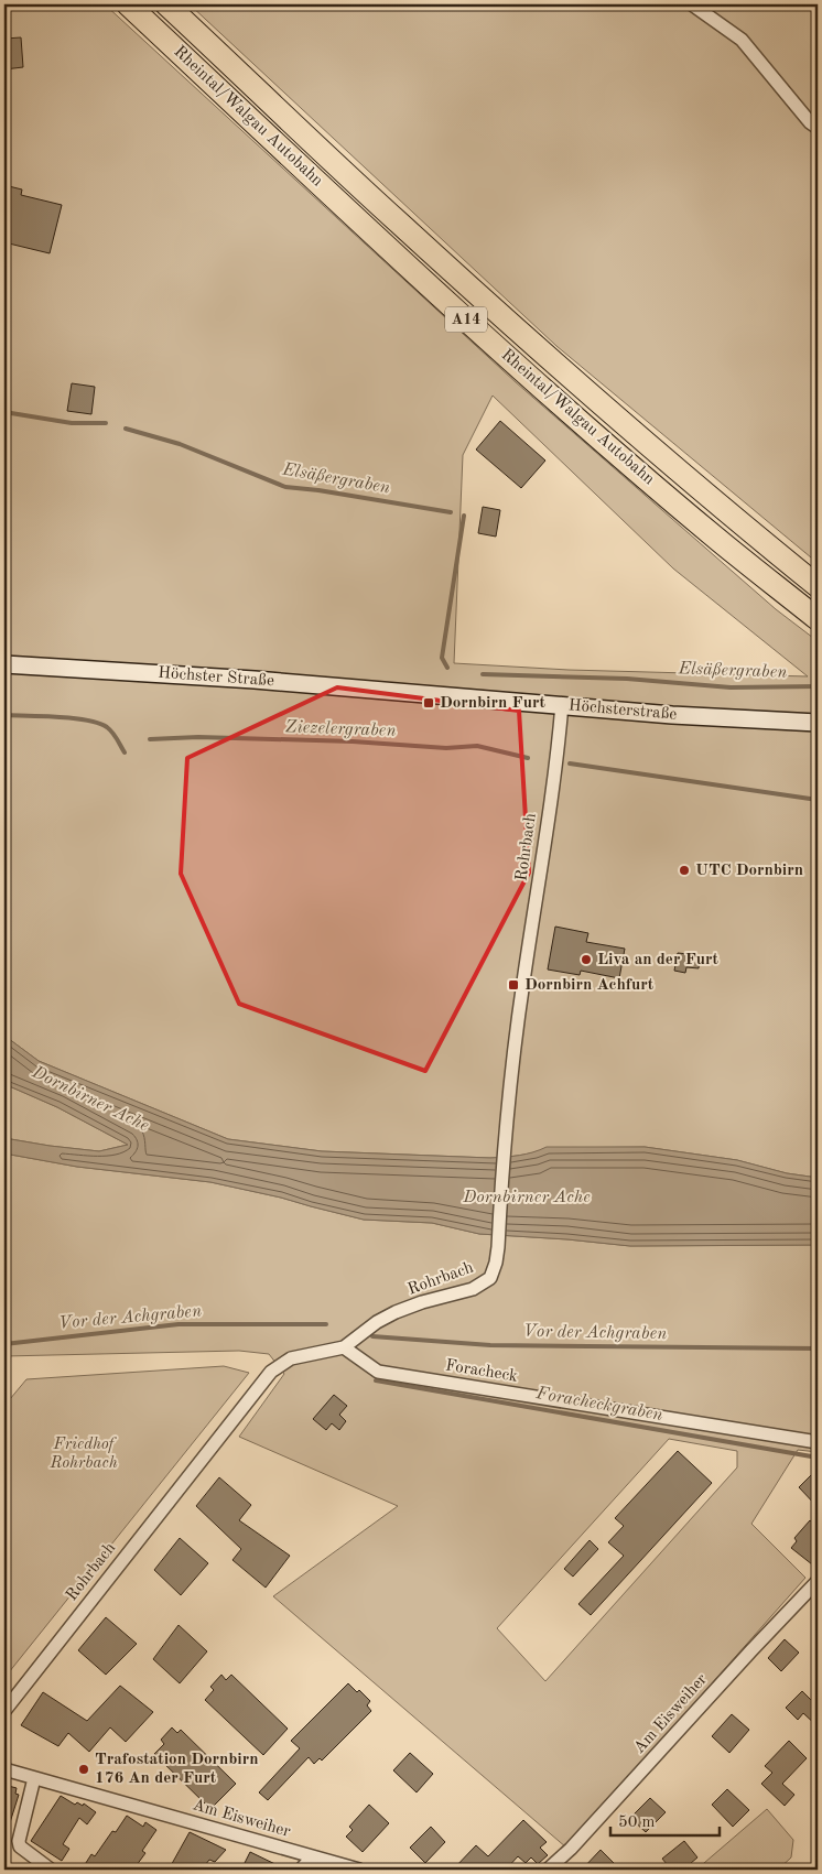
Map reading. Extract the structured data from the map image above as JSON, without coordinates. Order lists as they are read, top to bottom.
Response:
{
  "streets": {
    "highway": ["Rheintal/Walgau Autobahn", "A14"],
    "main road": ["Höchster Straße", "Höchsterstraße"],
    "street": ["Rohrbach", "Foracheck", "Am Eisweiher"]
  },
  "crossings": [
    ["Höchster Straße", "Höchsterstraße"],
    ["Höchsterstraße", "Rohrbach"],
    ["Rohrbach", "Foracheck"]
  ],
  "water": [
    "Elsäßergraben",
    "Ziezelergraben",
    "Dornbirner Ache",
    "Vor der Achgraben",
    "Foracheckgraben"
  ],
  "parks": ["Friedhof Rohrbach"],
  "places": {
    "transit": ["Dornbirn Furt", "Dornbirn Achfurt"],
    "other": ["UTC Dornbirn", "Liva an der Furt", "Trafostation Dornbirn 176 An der Furt"]
  },
  "scale_bar": "50 m"
}
